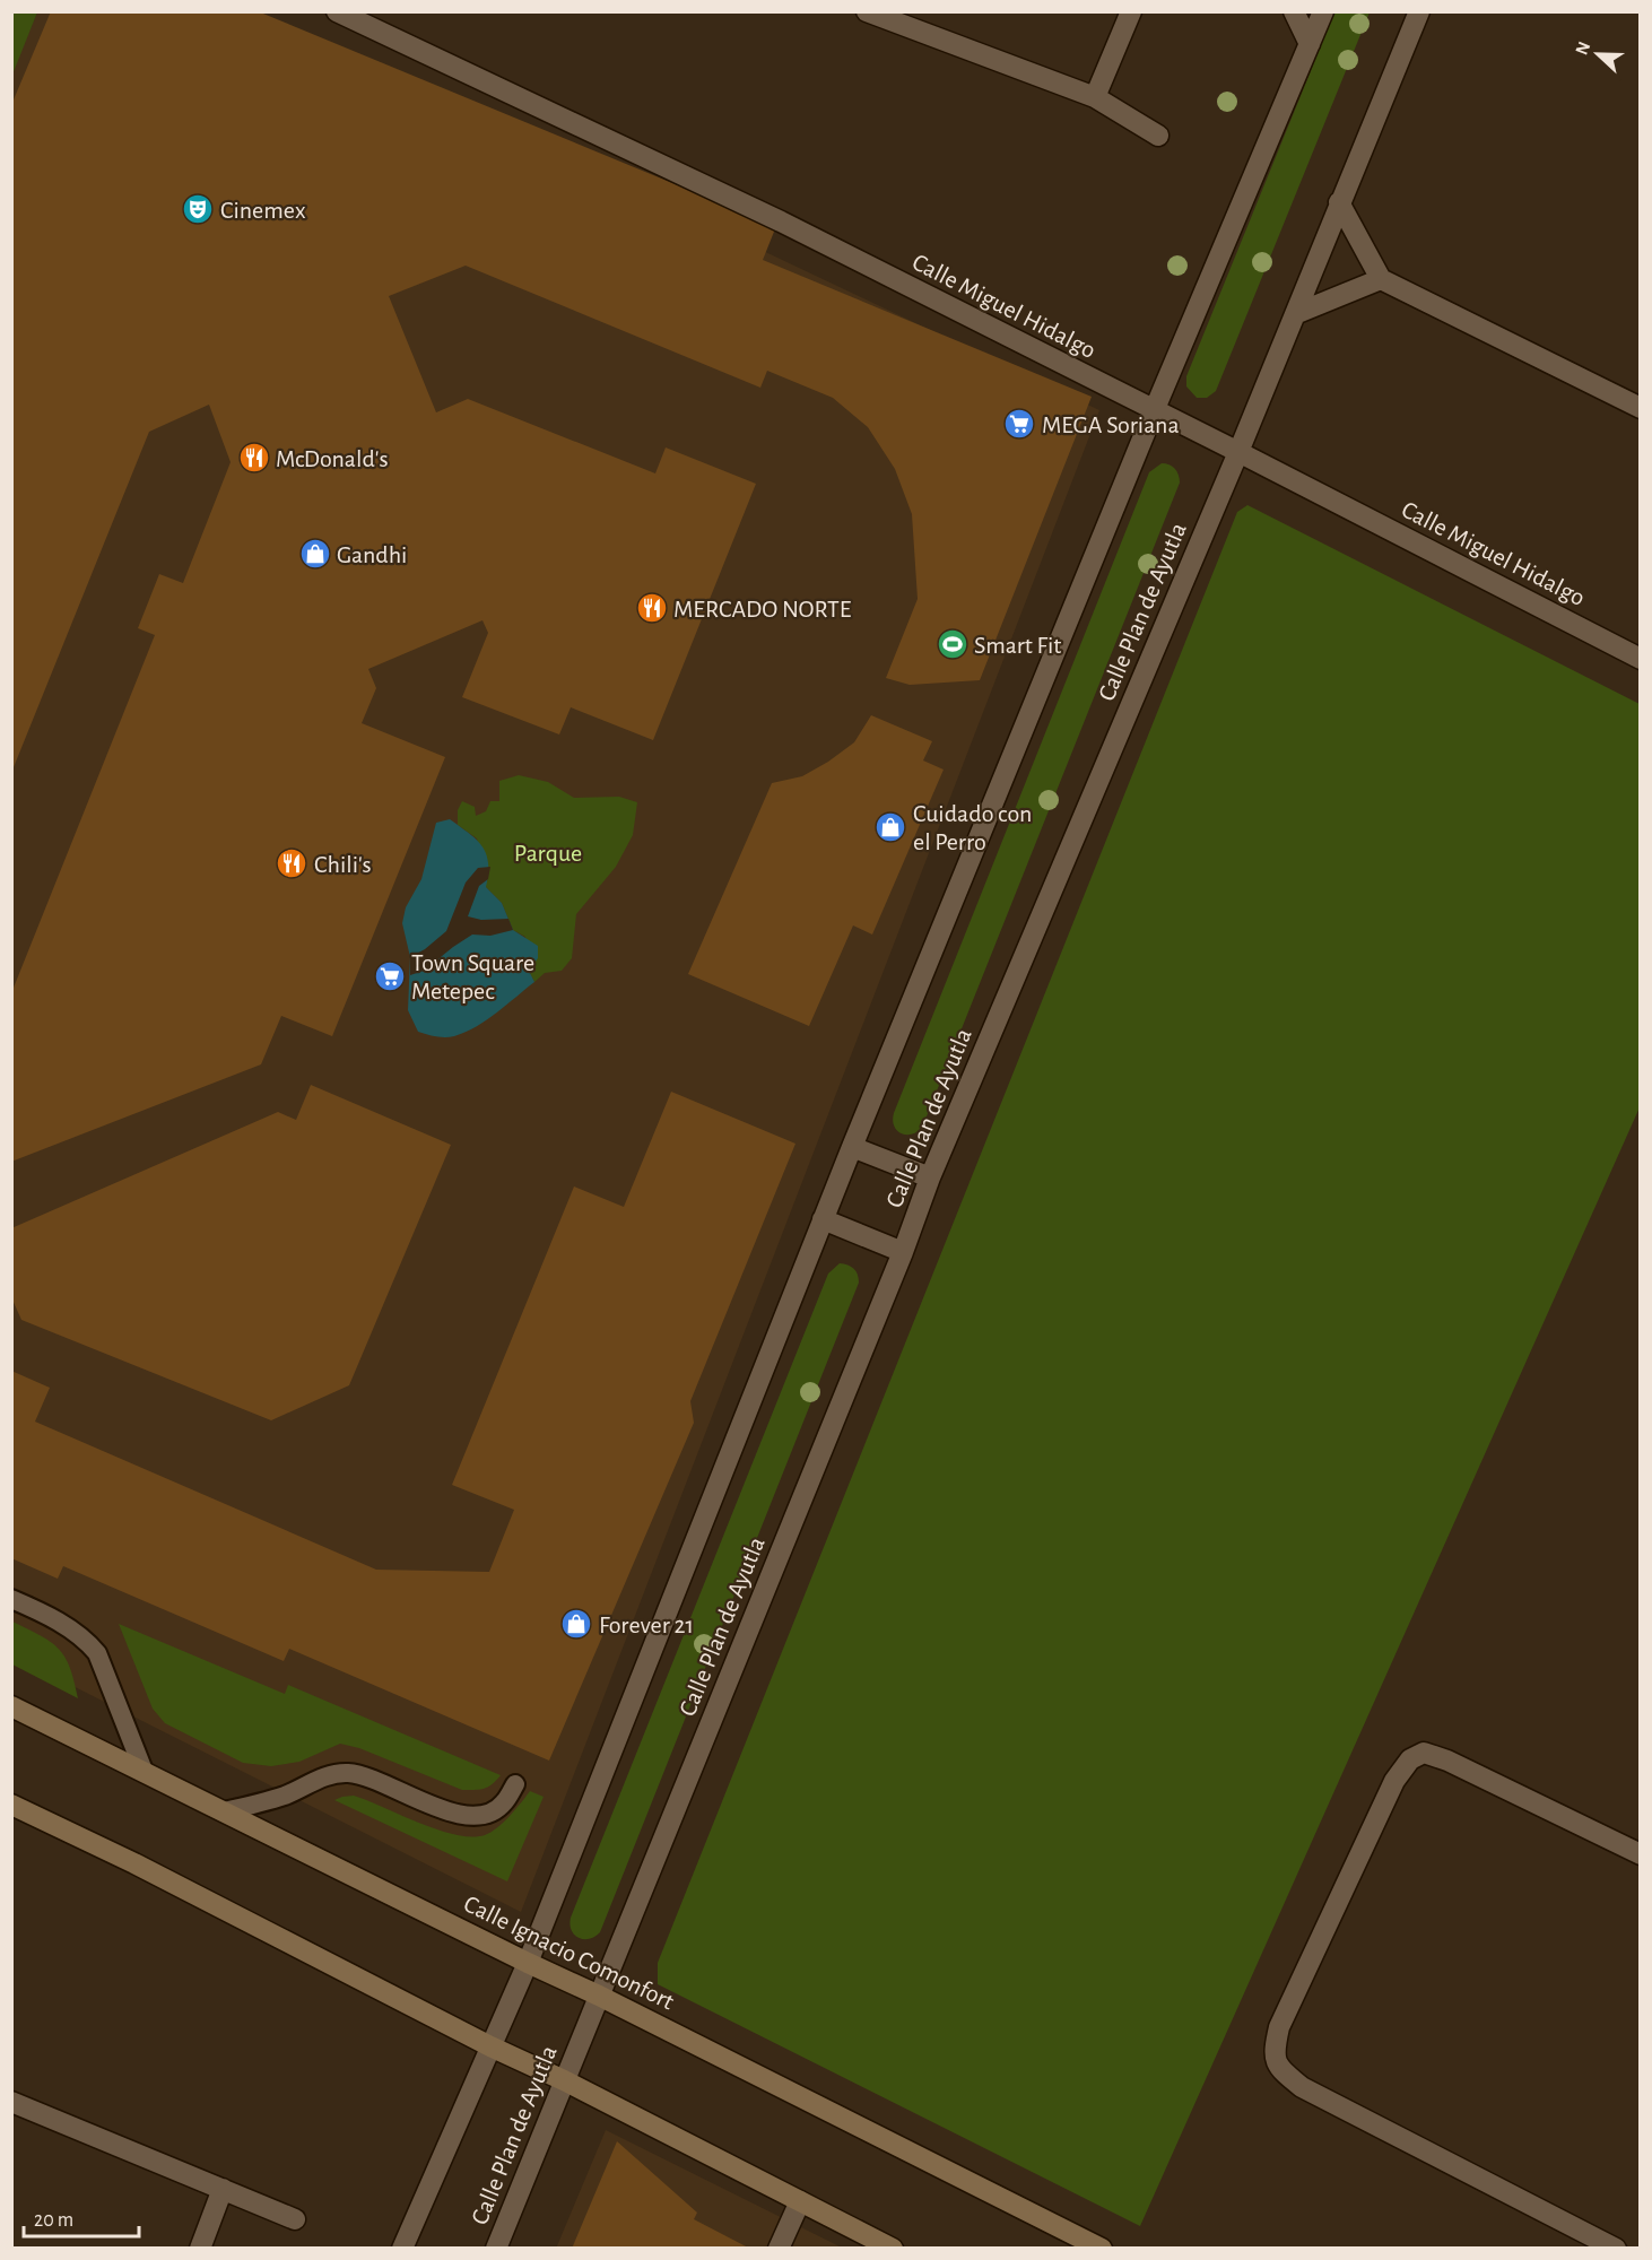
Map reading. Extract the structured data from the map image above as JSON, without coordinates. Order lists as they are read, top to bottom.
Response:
{
  "streets": {
    "main road": ["Calle Ignacio Comonfort"],
    "street": ["Calle Miguel Hidalgo", "Calle Plan de Ayutla"]
  },
  "crossings": [
    ["Calle Miguel Hidalgo", "Calle Plan de Ayutla"],
    ["Calle Plan de Ayutla", "Calle Ignacio Comonfort"]
  ],
  "parks": ["Parque"],
  "places": {
    "theatre": ["Cinemex"],
    "supermarket": ["MEGA Soriana", "Town Square Metepec"],
    "restaurant": ["McDonald's", "MERCADO NORTE", "Chili's"],
    "shop": ["Gandhi", "Cuidado con el Perro", "Forever 21"],
    "sports": ["Smart Fit"]
  },
  "scale_bar": "20 m",
  "north": "left"
}
